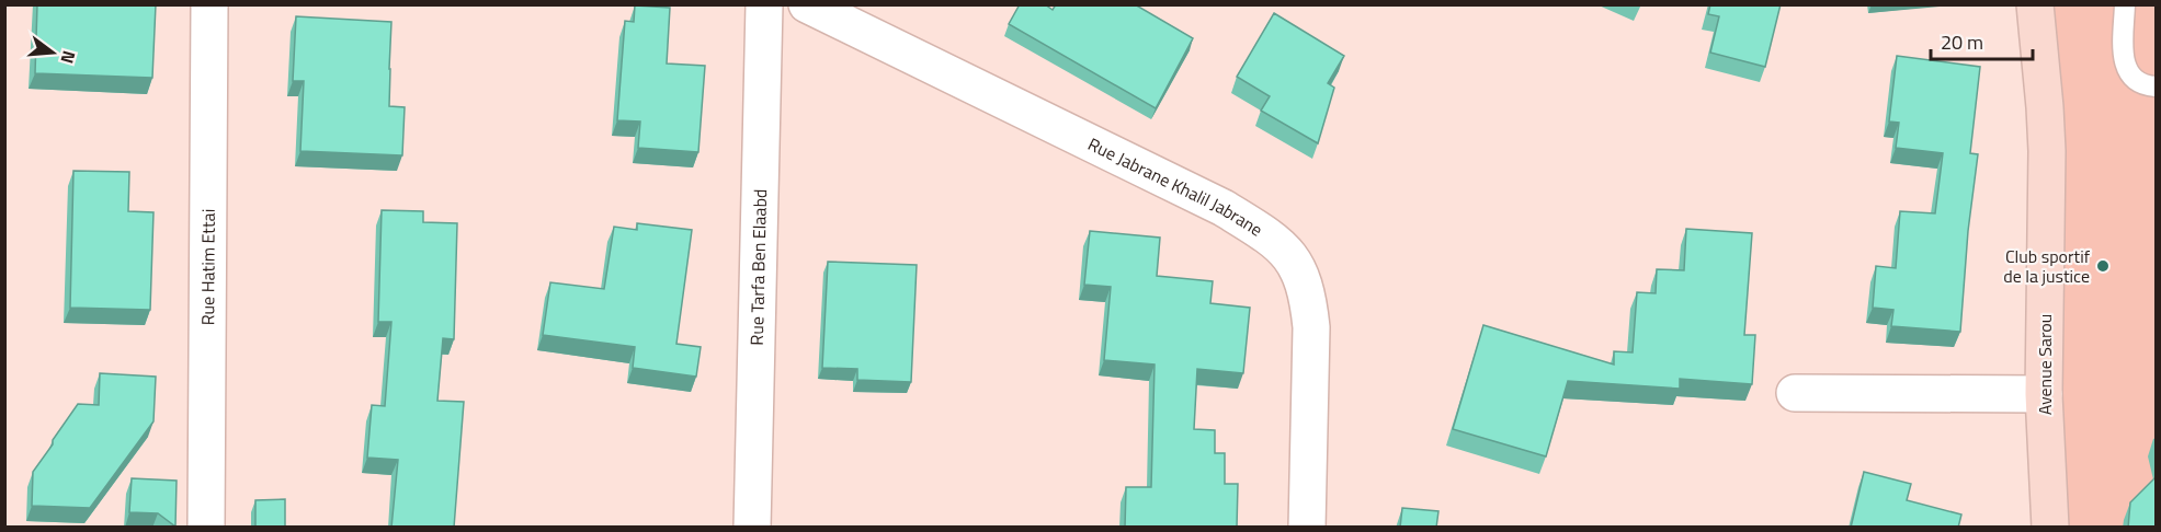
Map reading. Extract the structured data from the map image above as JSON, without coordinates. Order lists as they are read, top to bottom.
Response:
{
  "streets": {
    "street": [
      "Rue Jabrane Khalil Jabrane",
      "Rue Hatim Ettai",
      "Rue Tarfa Ben Elaabd",
      "Avenue Sarou"
    ]
  },
  "places": ["Club sportif de la justice"],
  "scale_bar": "20 m",
  "north": "right"
}
